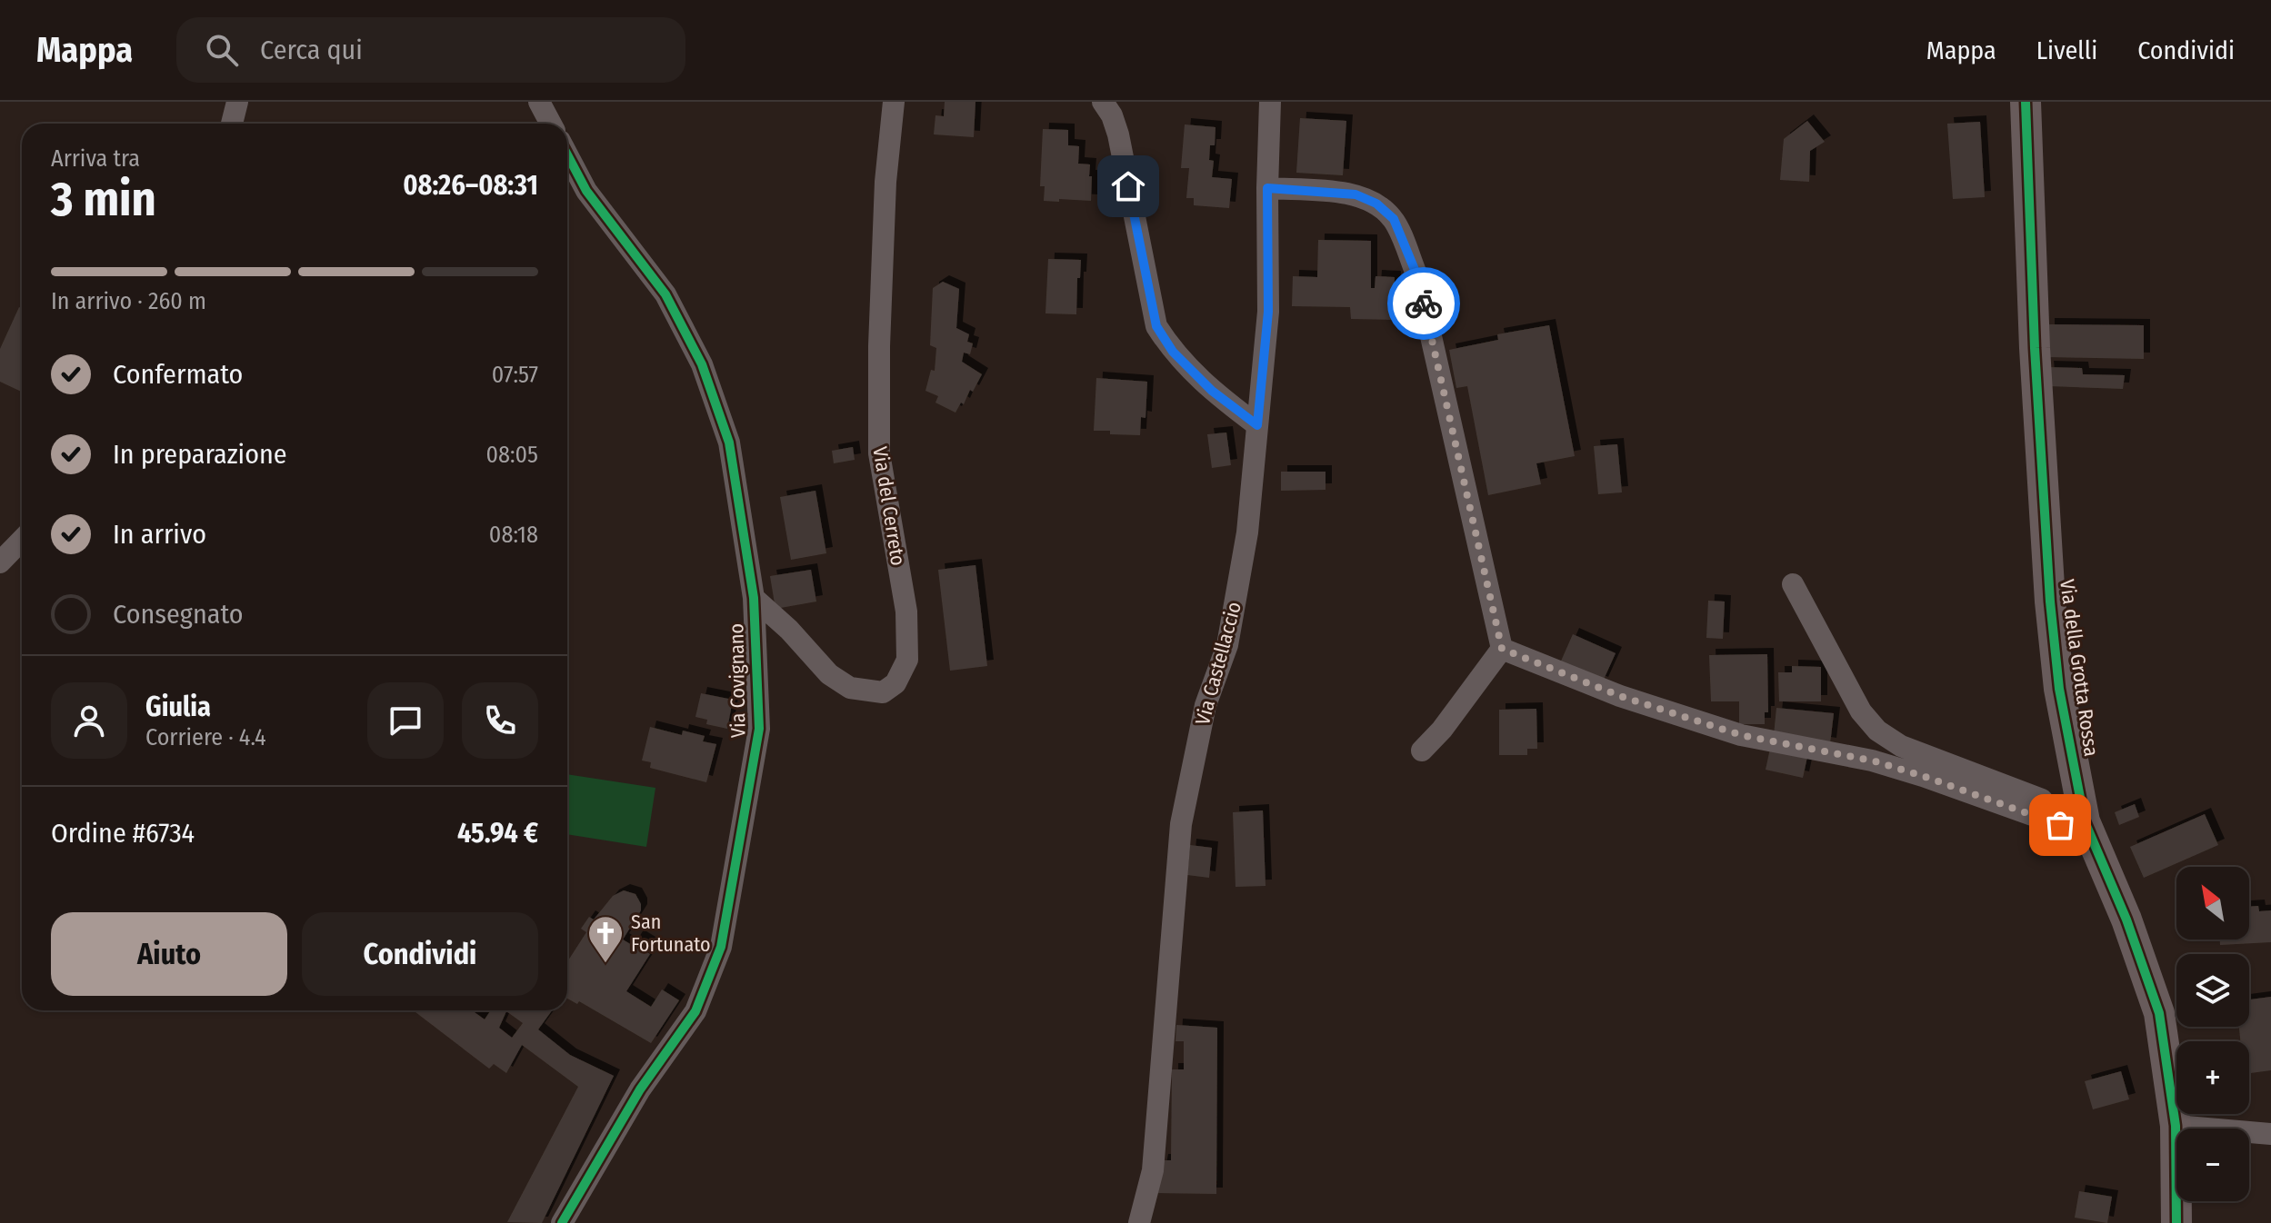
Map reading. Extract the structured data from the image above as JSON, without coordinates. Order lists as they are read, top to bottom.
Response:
{
  "streets": {
    "street": [
      "Via del Cerreto",
      "Via Castellaccio",
      "Via della Grotta Rossa",
      "Via Covignano"
    ]
  },
  "crossings": [
    ["Via del Cerreto", "Via Covignano"]
  ],
  "places": {
    "church": ["San Fortunato"]
  },
  "north": "top left",
  "page": {
    "header": "Mappa",
    "search": "Cerca qui",
    "nav": ["Mappa", "Livelli", "Condividi"],
    "heading": ["3 min", "Arriva tra", "08:26–08:31"],
    "panel": [
      "Giulia",
      "Corriere · 4.4",
      "Ordine #6734",
      "45.94 €"
    ],
    "bar": "In arrivo · 260 m",
    "list": [
      ["Confermato", "07:57"],
      ["In preparazione", "08:05"],
      ["In arrivo", "08:18"],
      "Consegnato"
    ],
    "map_buttons": ["+", "−"],
    "buttons": ["Aiuto", "Condividi"]
  }
}
